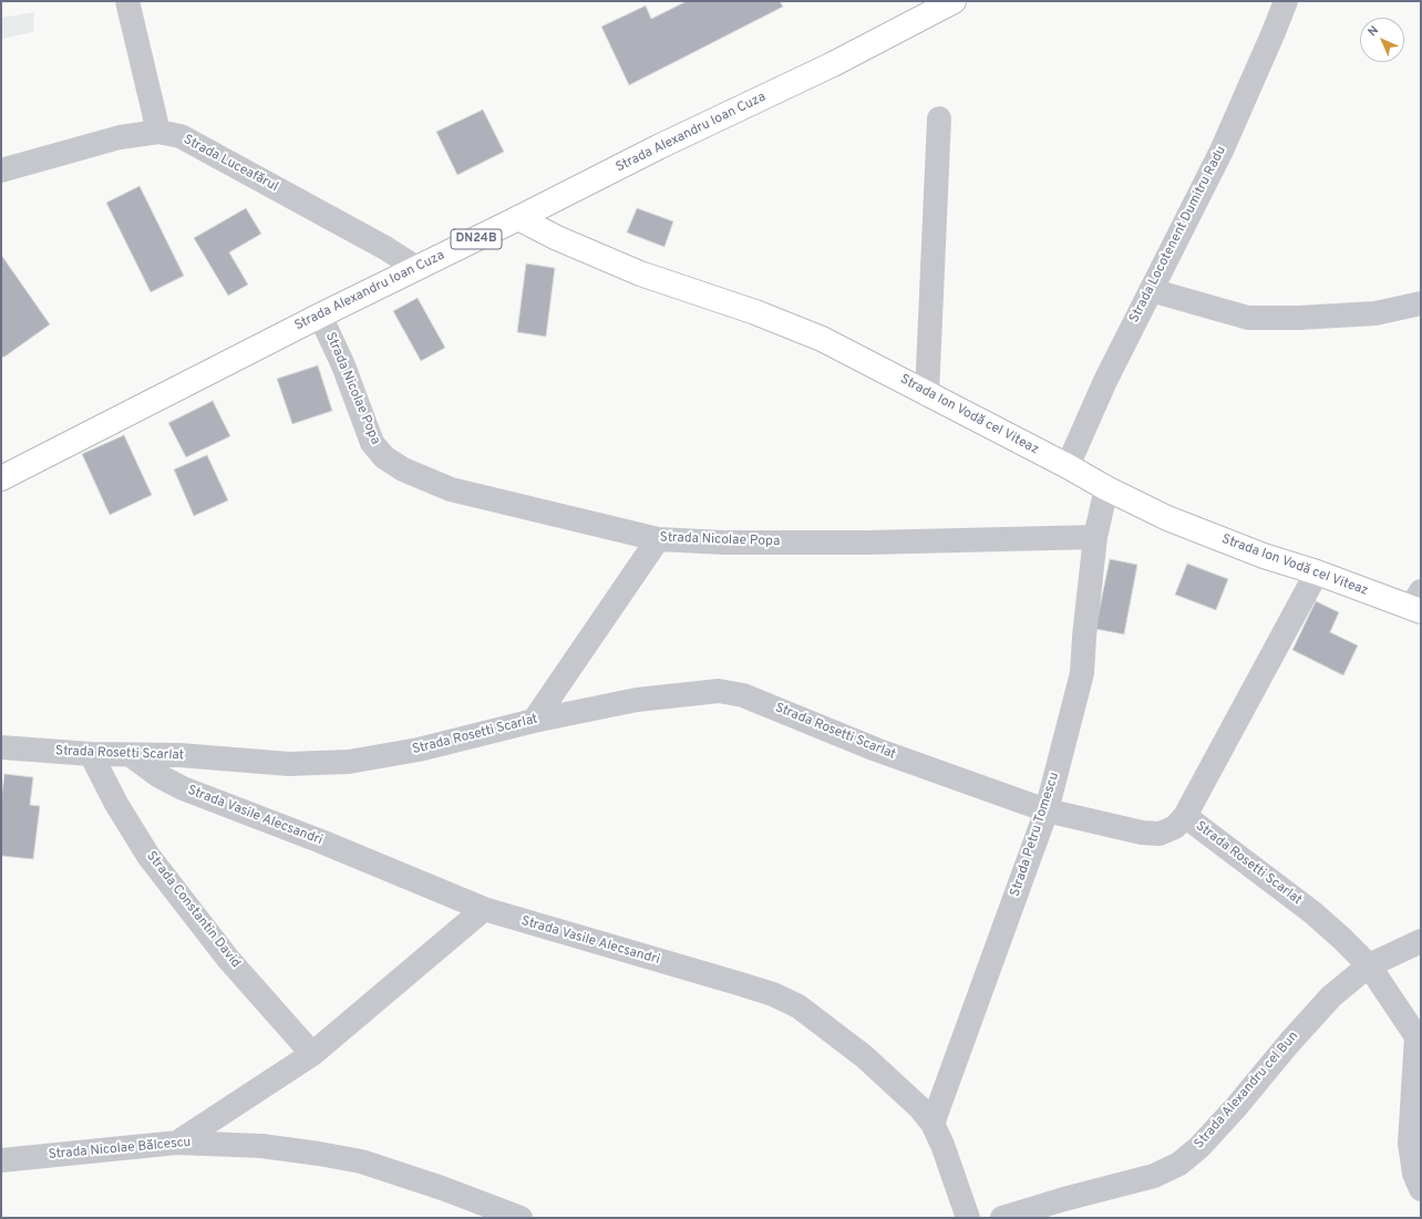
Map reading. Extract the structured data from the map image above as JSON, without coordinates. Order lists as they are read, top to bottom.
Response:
{
  "streets": {
    "main road": ["Strada Alexandru Ioan Cuza", "DN24B", "Strada Ion Vodă cel Viteaz"],
    "street": [
      "Strada Luceafărul",
      "Strada Locotenent Dumitru Radu",
      "Strada Nicolae Popa",
      "Strada Rosetti Scarlat",
      "Strada Vasile Alecsandri",
      "Strada Petru Tomescu",
      "Strada Constantin David",
      "Strada Alexandru cel Bun",
      "Strada Nicolae Bălcescu"
    ]
  },
  "crossings": [
    ["Strada Alexandru Ioan Cuza", "Strada Luceafărul"],
    ["Strada Alexandru Ioan Cuza", "Strada Nicolae Popa"],
    ["Strada Alexandru Ioan Cuza", "Strada Ion Vodă cel Viteaz"],
    ["Strada Locotenent Dumitru Radu", "Strada Ion Vodă cel Viteaz"],
    ["Strada Nicolae Popa", "Strada Petru Tomescu"],
    ["Strada Rosetti Scarlat", "Strada Vasile Alecsandri"],
    ["Strada Rosetti Scarlat", "Strada Petru Tomescu"],
    ["Strada Rosetti Scarlat", "Strada Constantin David"],
    ["Strada Rosetti Scarlat", "Strada Alexandru cel Bun"],
    ["Strada Vasile Alecsandri", "Strada Petru Tomescu"]
  ],
  "north": "top left"
}
